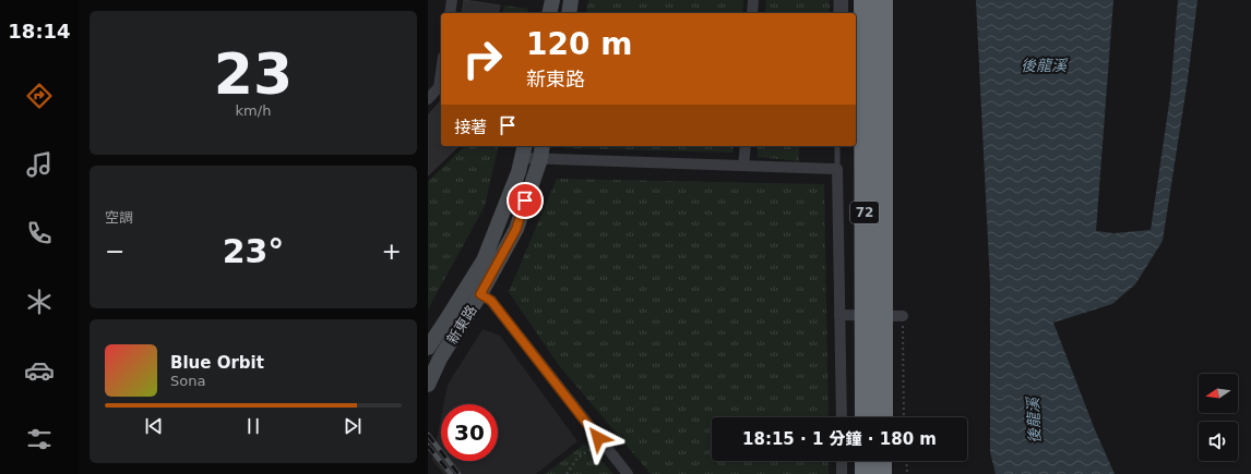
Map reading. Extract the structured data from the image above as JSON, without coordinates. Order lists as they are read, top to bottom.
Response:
{
  "streets": {
    "highway": ["72"],
    "main road": ["新東路"]
  },
  "water": ["後龍溪"],
  "north": "left",
  "page": {
    "tabs": "18:14",
    "tile": [
      ["23", "km/h"],
      "空調"
    ],
    "turn": ["120 m", "新東路"],
    "then": "接著",
    "heat": ["−", "23°", "+"],
    "song": ["Blue Orbit", "Sona"],
    "limit": "30",
    "trip": "18:15 · 1 分鐘 · 180 m"
  }
}
